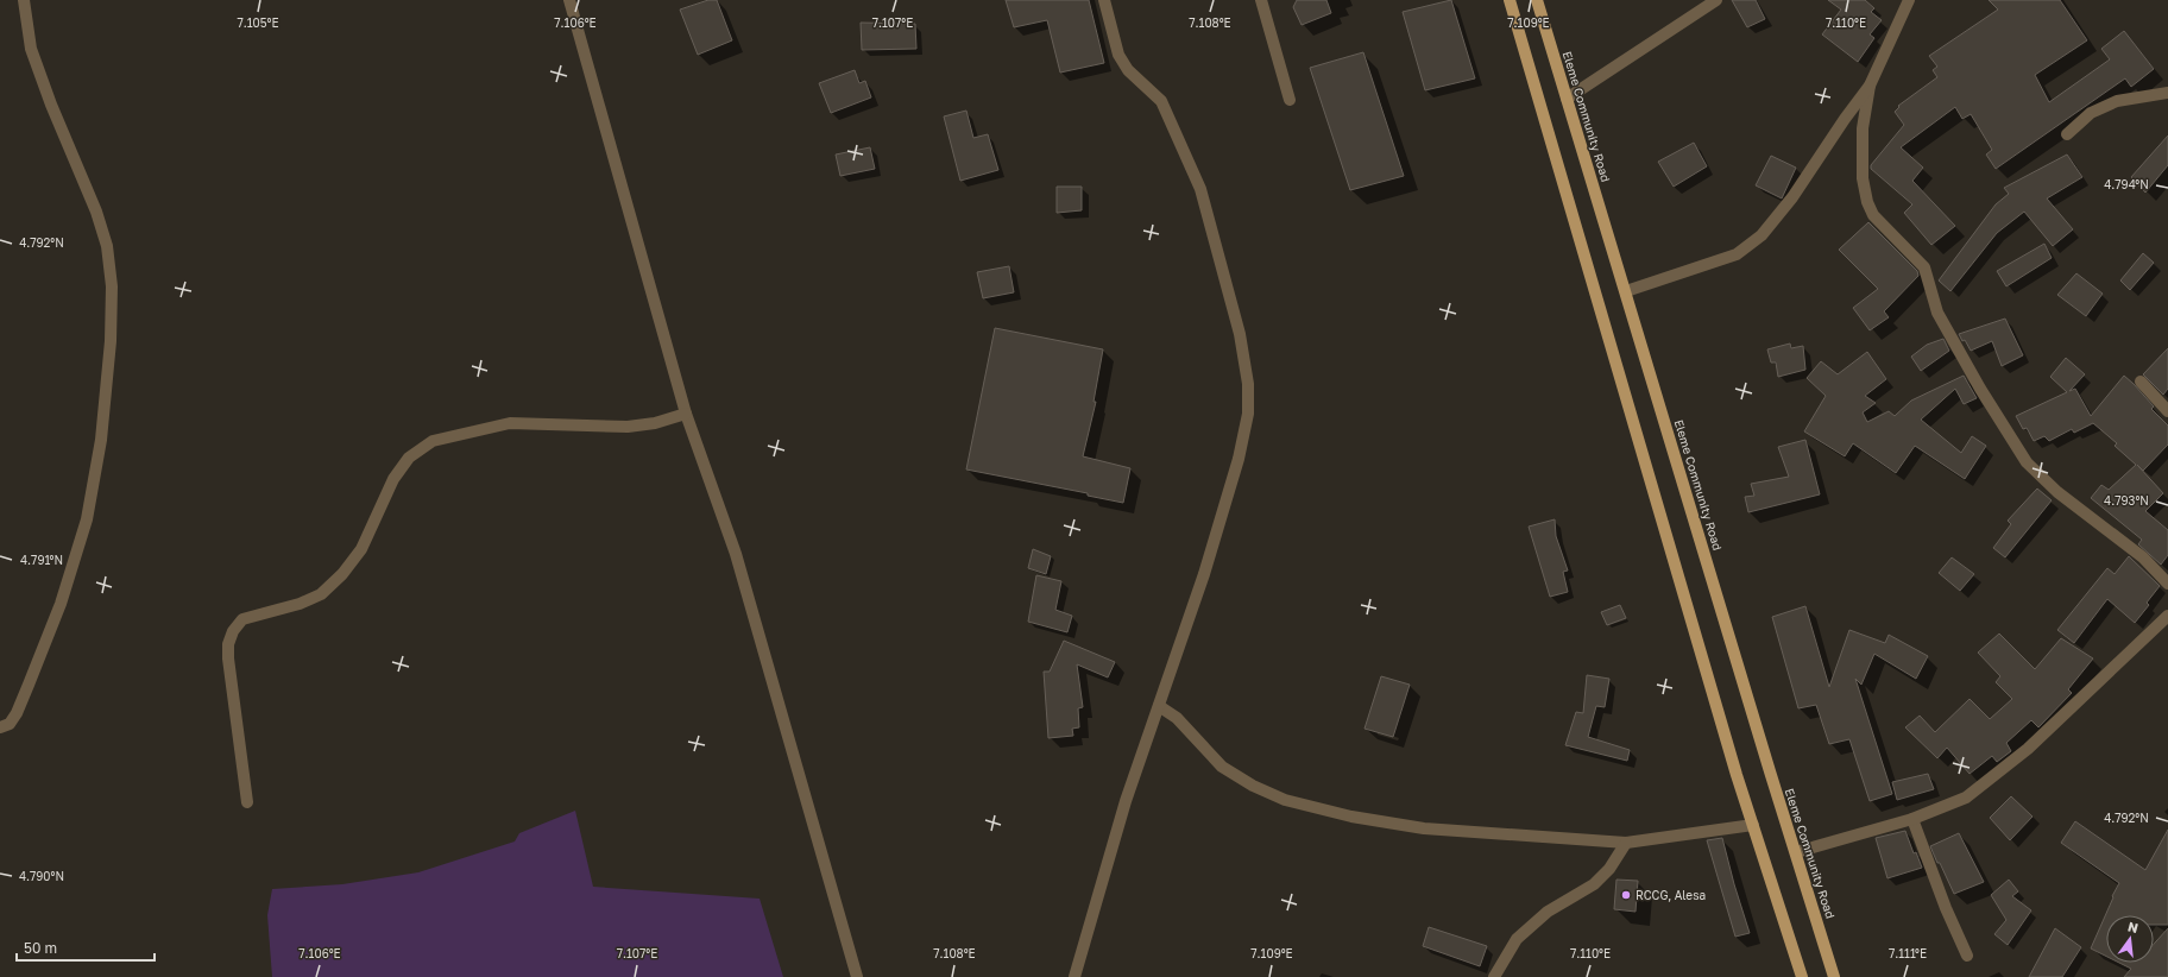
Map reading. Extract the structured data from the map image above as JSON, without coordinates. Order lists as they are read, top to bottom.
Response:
{
  "streets": {
    "main road": ["Eleme Community Road"]
  },
  "places": ["RCCG, Alesa"],
  "scale_bar": "50 m",
  "north": "top",
  "coordinates": [
    "7.105°E",
    "7.106°E",
    "7.107°E",
    "7.108°E",
    "7.109°E",
    "7.110°E",
    "4.794°N",
    "4.792°N",
    "4.793°N",
    "4.791°N",
    "4.790°N",
    "7.111°E"
  ]
}
